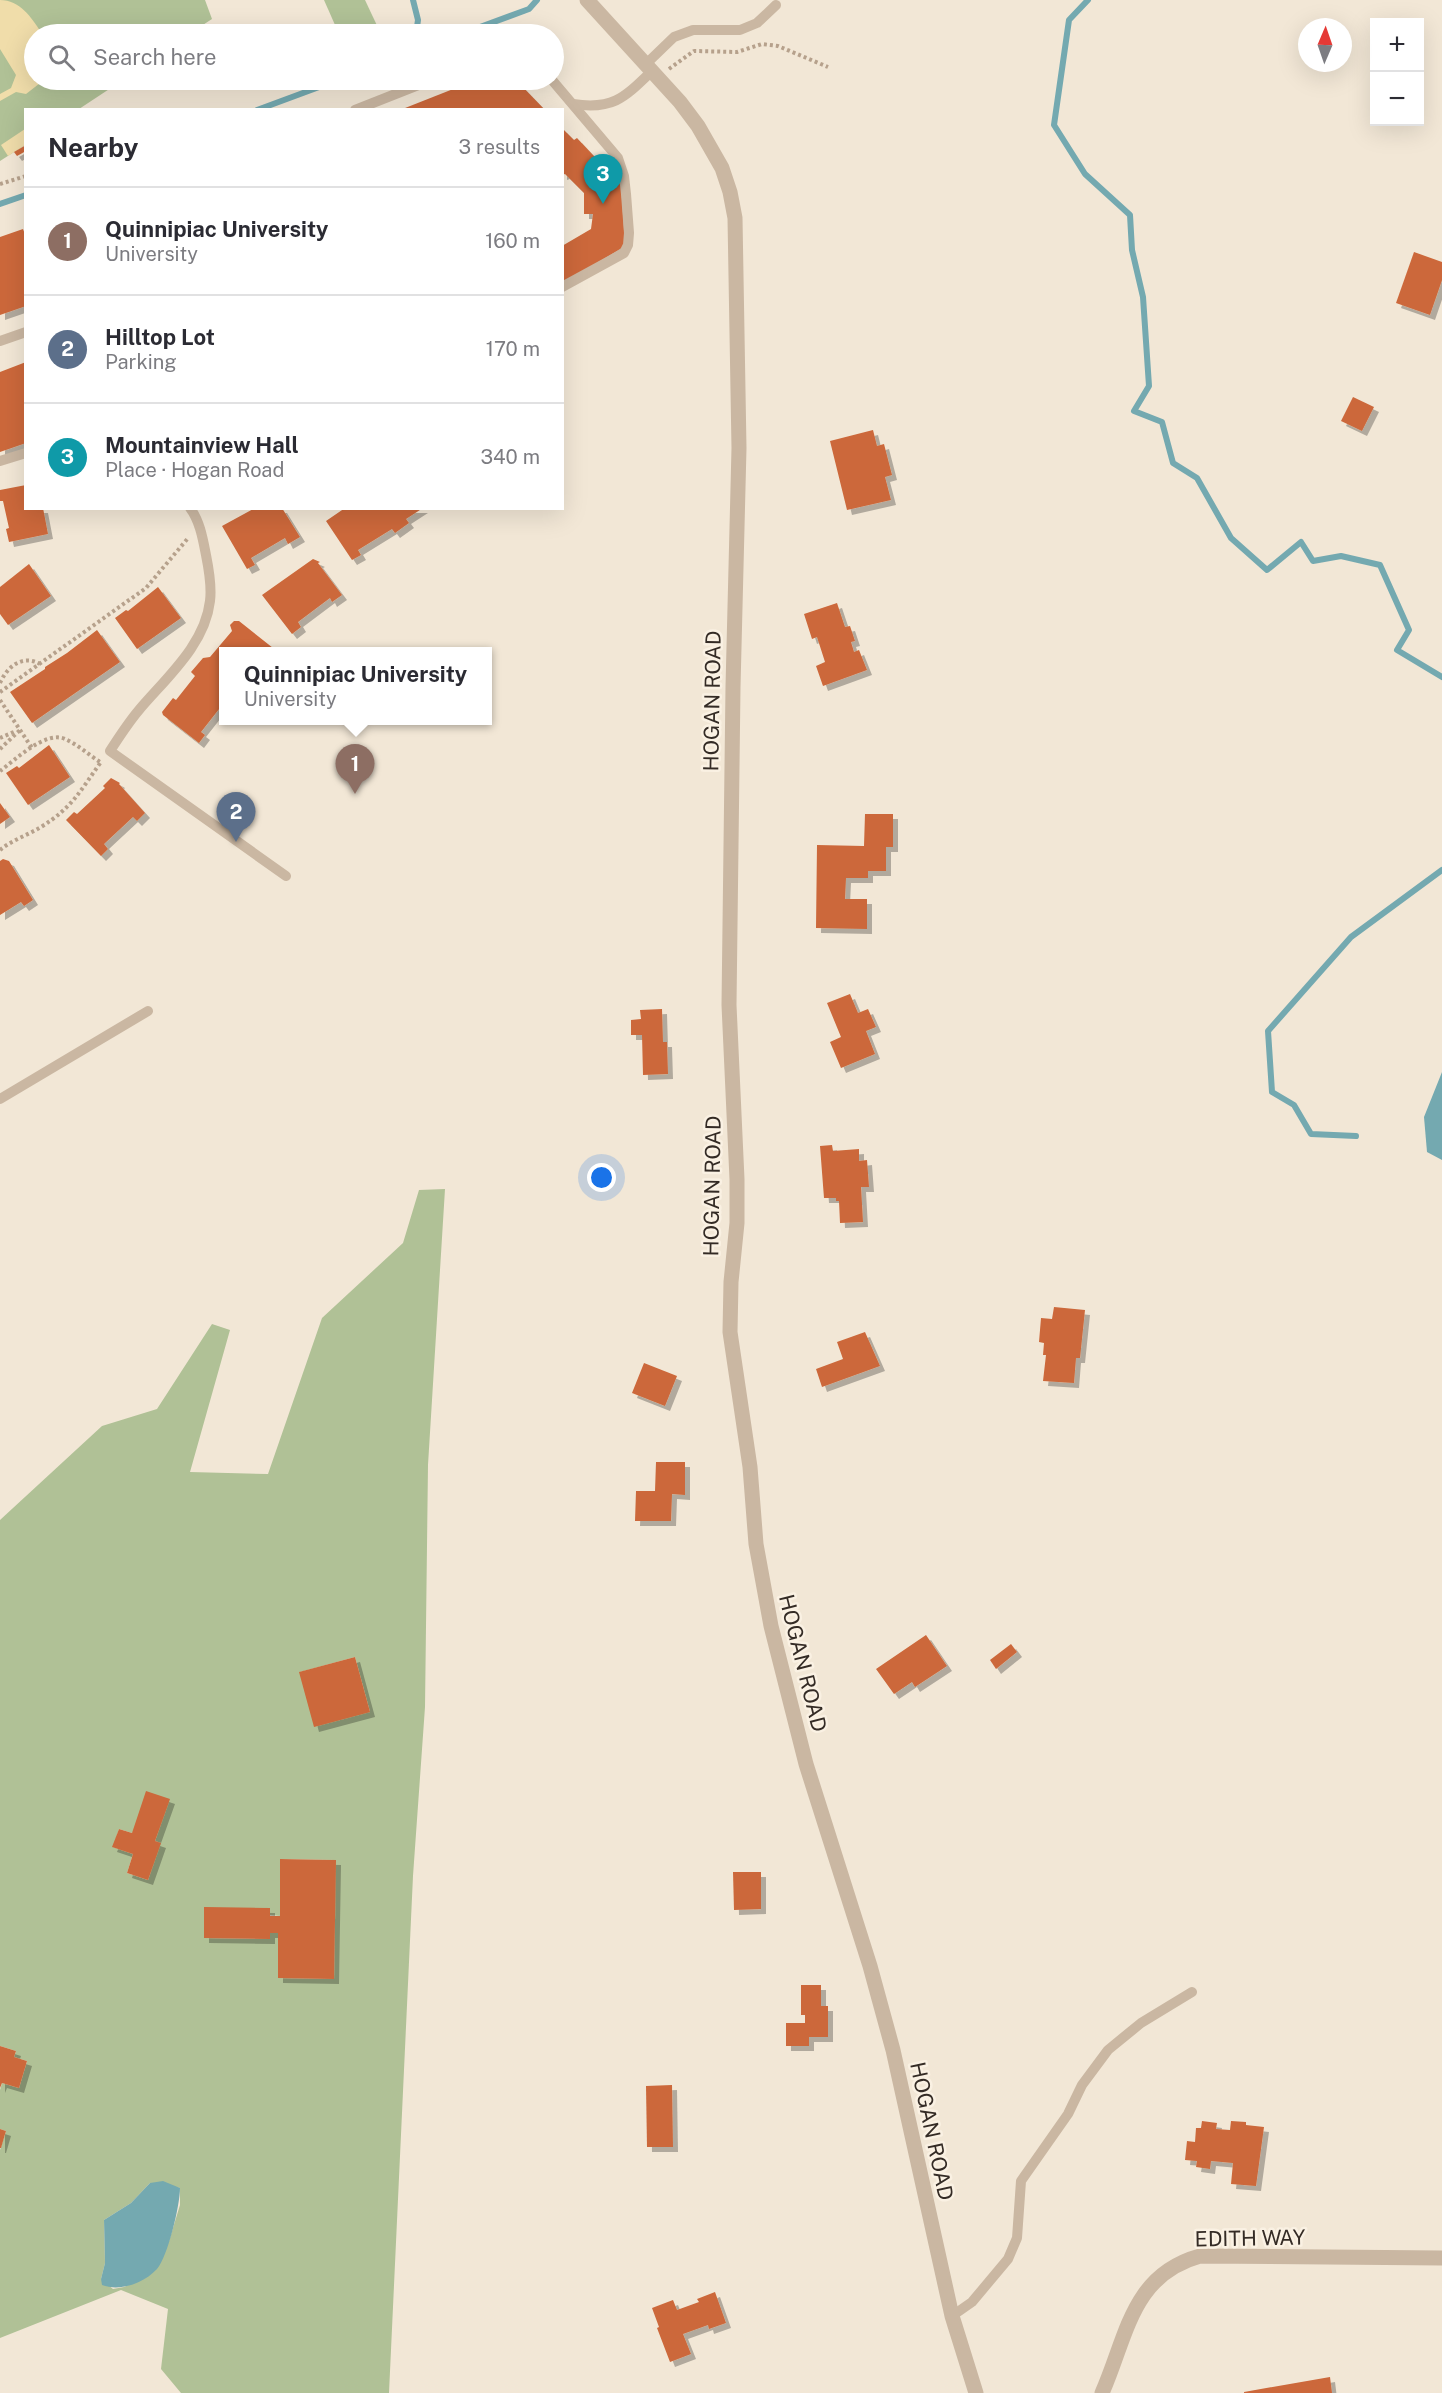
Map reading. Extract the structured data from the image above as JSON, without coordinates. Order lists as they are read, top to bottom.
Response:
{
  "streets": {
    "street": ["HOGAN ROAD", "EDITH WAY"]
  },
  "north": "top",
  "page": {
    "map_buttons": ["+", "−"],
    "search": "Search here",
    "heading": ["Nearby", "3 results"],
    "pins": ["3", "1", "2"],
    "list": [
      {
        "mark": "1",
        "name": "Quinnipiac University",
        "note": "University",
        "value": "160 m"
      },
      {
        "mark": "2",
        "name": "Hilltop Lot",
        "note": "Parking",
        "value": "170 m"
      },
      {
        "mark": "3",
        "name": "Mountainview Hall",
        "note": "Place · Hogan Road",
        "value": "340 m"
      }
    ],
    "popup": ["Quinnipiac University", "University"]
  }
}
